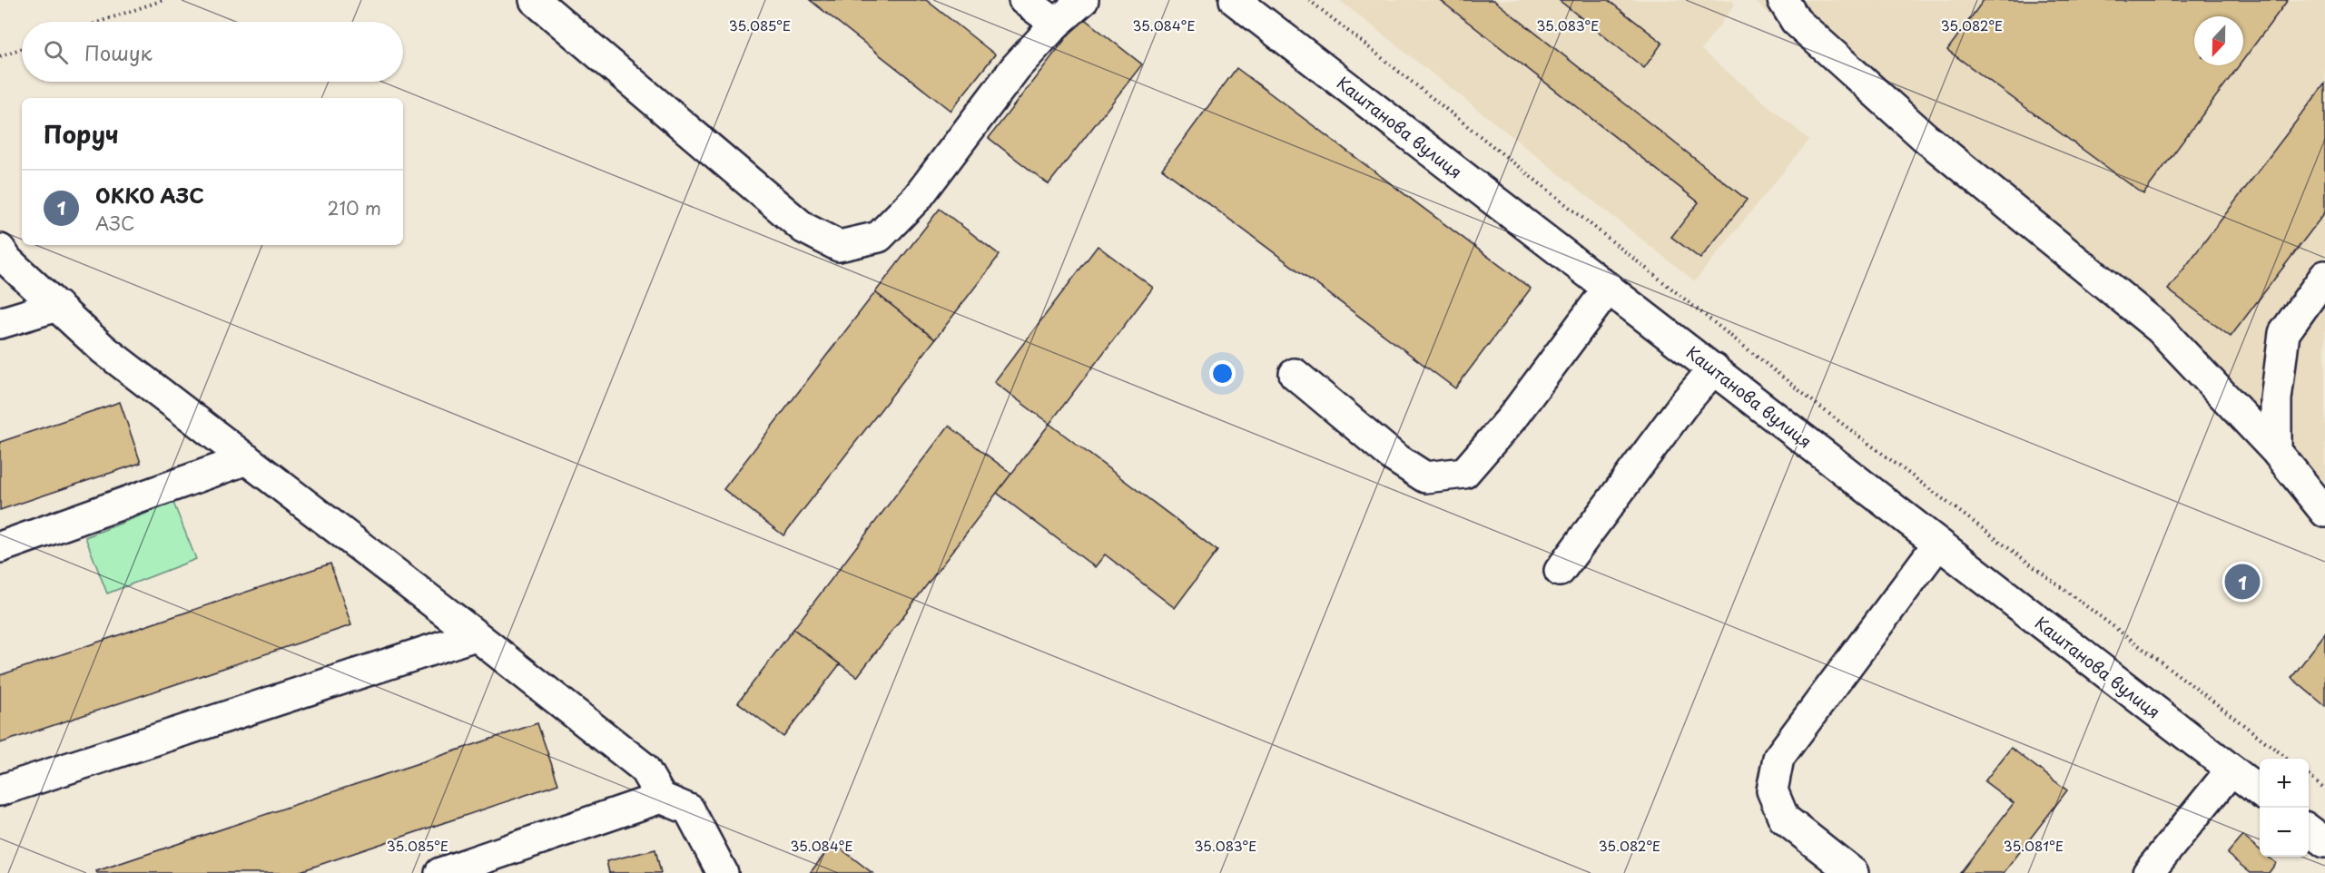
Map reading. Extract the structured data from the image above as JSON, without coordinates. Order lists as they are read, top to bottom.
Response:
{
  "streets": {
    "street": ["Каштанова вулиця"]
  },
  "north": "bottom",
  "page": {
    "search": "Пошук",
    "heading": "Поруч",
    "list": [
      {
        "mark": "1",
        "name": "ОККО АЗС",
        "note": "АЗС",
        "value": "210 m"
      }
    ],
    "pins": "1",
    "map_buttons": ["+", "−"]
  },
  "coordinates": [
    "35.083°E",
    "35.085°E",
    "35.084°E",
    "35.082°E",
    "35.081°E"
  ]
}
